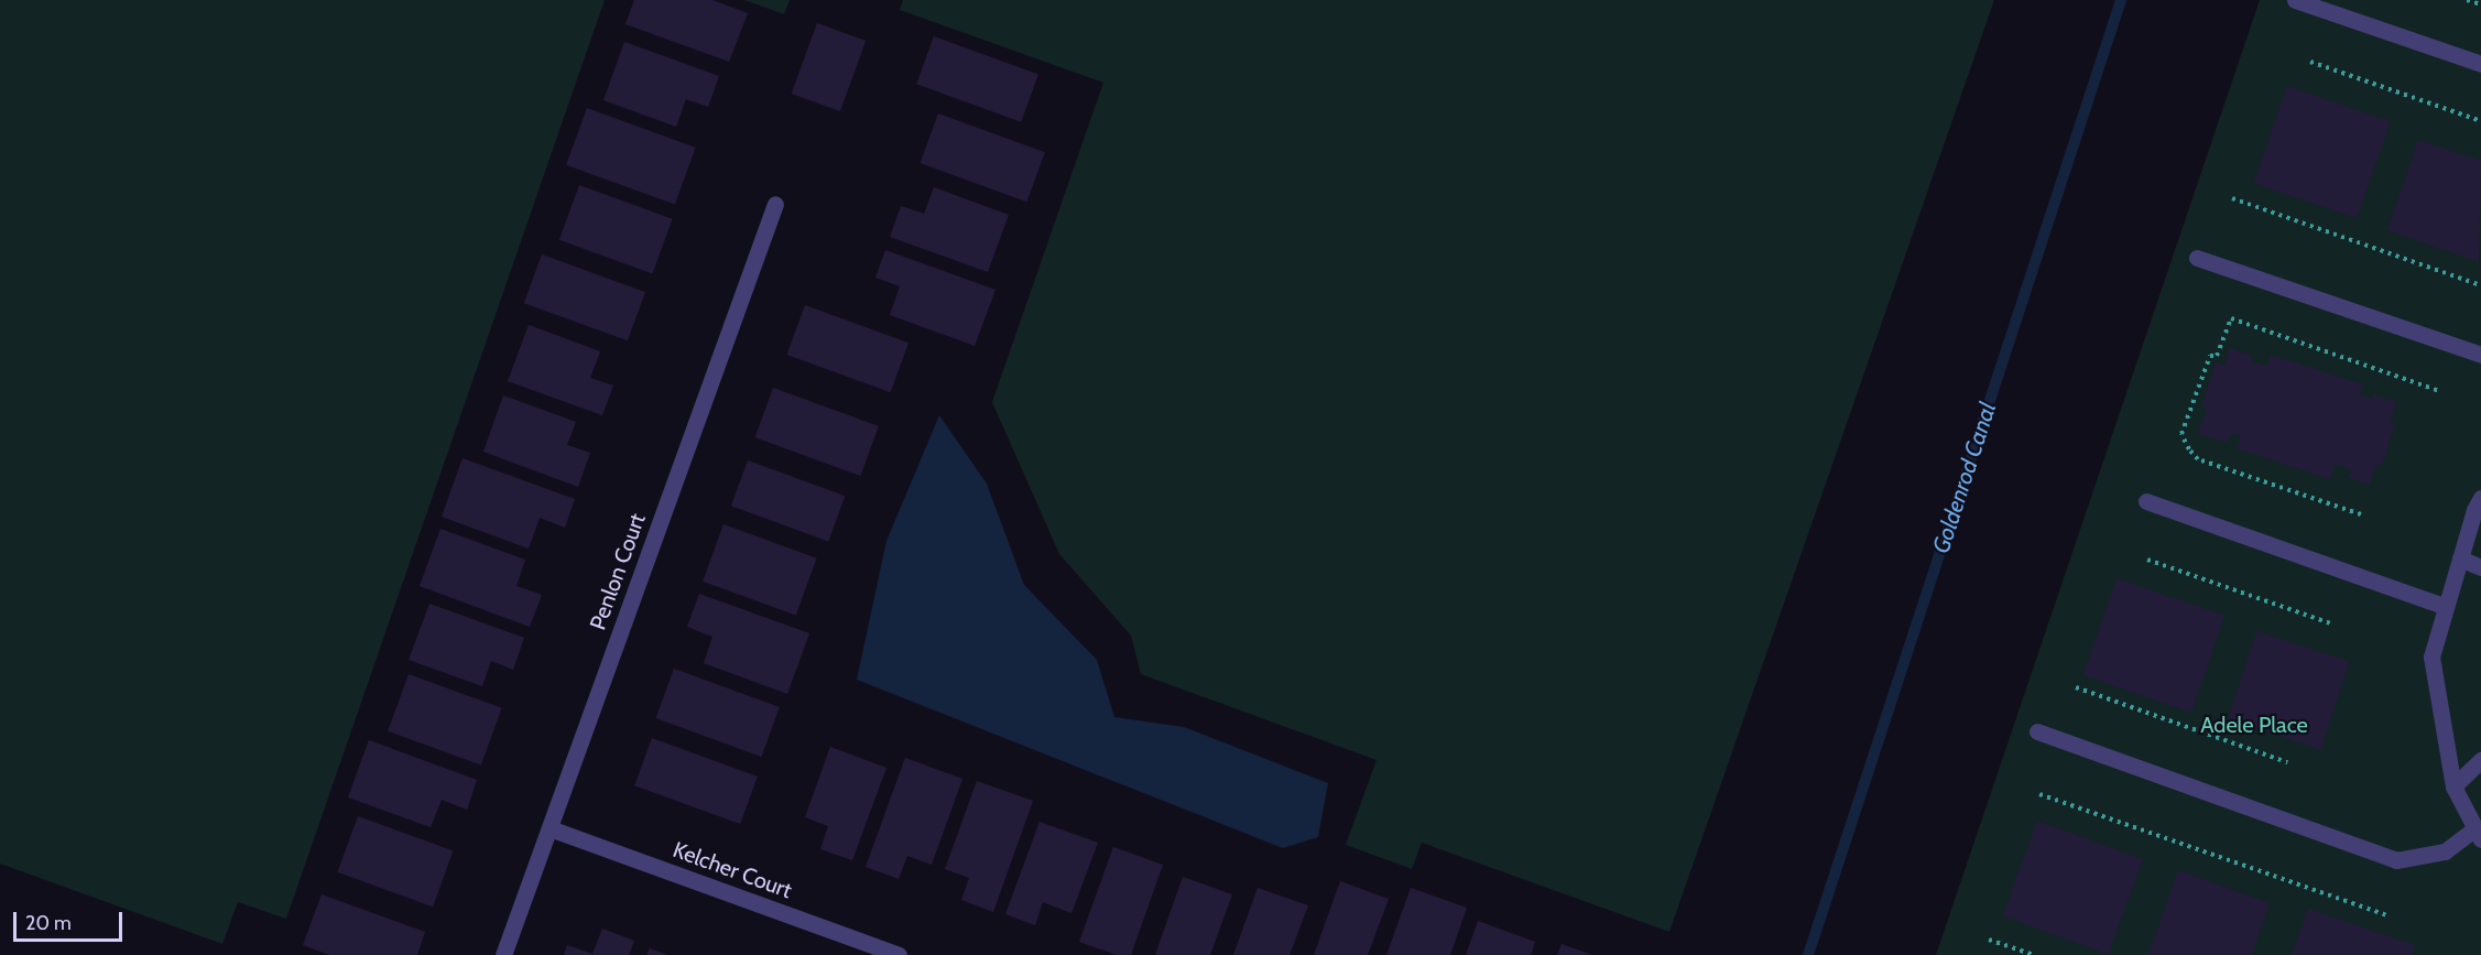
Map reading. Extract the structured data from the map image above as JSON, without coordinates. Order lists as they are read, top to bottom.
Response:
{
  "streets": {
    "street": ["Penlon Court", "Kelcher Court"]
  },
  "crossings": [
    ["Penlon Court", "Kelcher Court"]
  ],
  "water": ["Goldenrod Canal"],
  "parks": ["Adele Place"],
  "scale_bar": "20 m"
}
